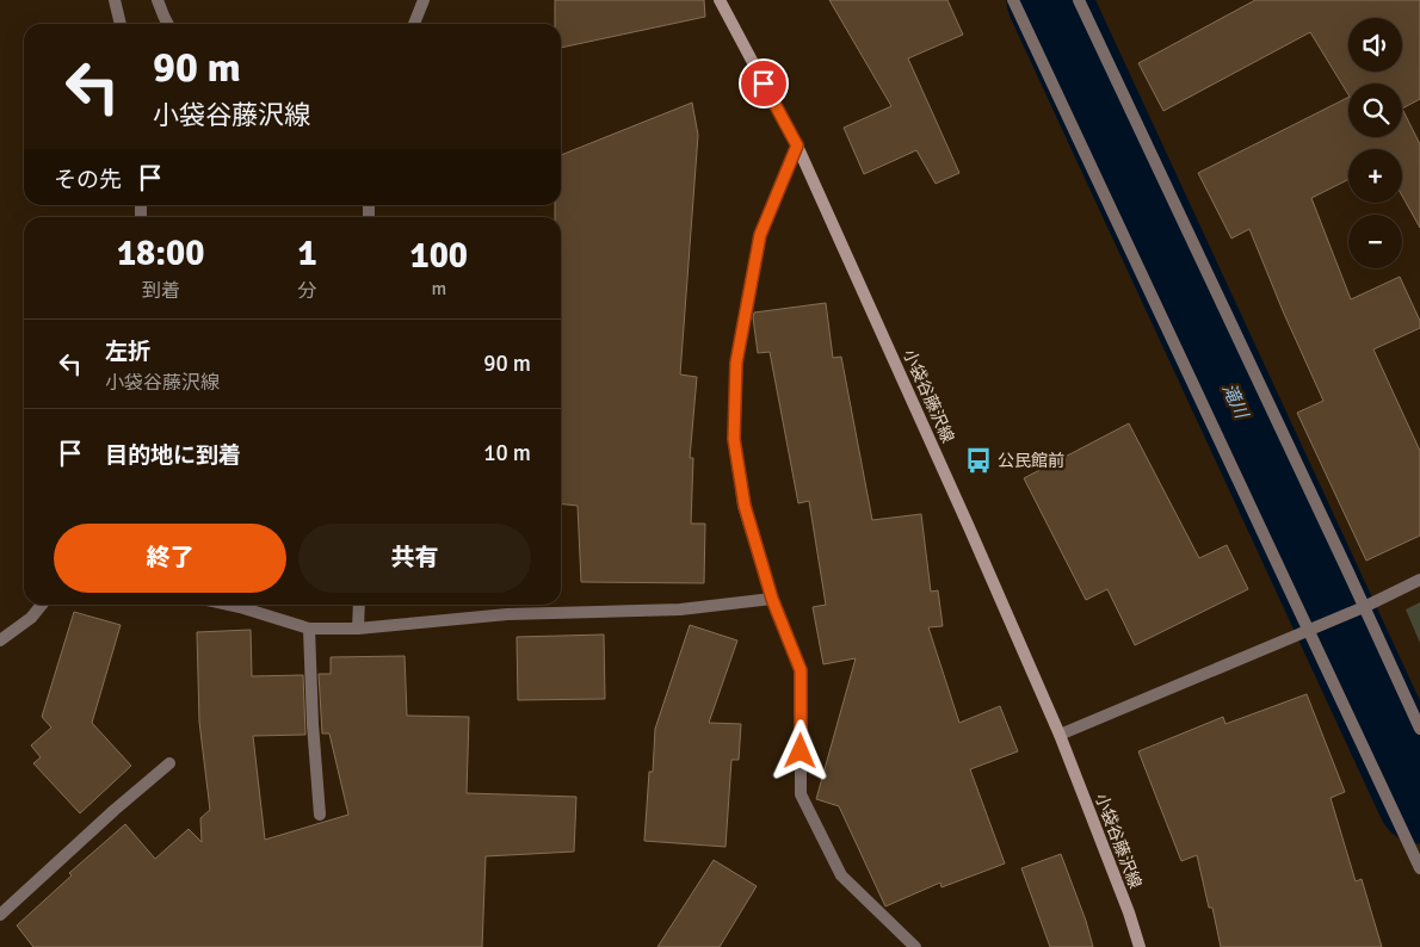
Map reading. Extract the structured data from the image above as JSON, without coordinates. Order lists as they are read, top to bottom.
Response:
{
  "streets": {
    "main road": ["小袋谷藤沢線"]
  },
  "water": ["滝川"],
  "places": {
    "bus stop": ["公民館前"]
  },
  "page": {
    "map_buttons": ["+", "−"],
    "turn": ["90 m", "小袋谷藤沢線"],
    "then": "その先",
    "eta": [
      "18:00",
      "到着",
      "1",
      "分",
      "100",
      "m"
    ],
    "list": [
      {
        "name": "左折",
        "note": "小袋谷藤沢線",
        "value": "90 m"
      },
      {
        "name": "目的地に到着",
        "value": "10 m"
      }
    ],
    "buttons": ["終了", "共有"]
  }
}
